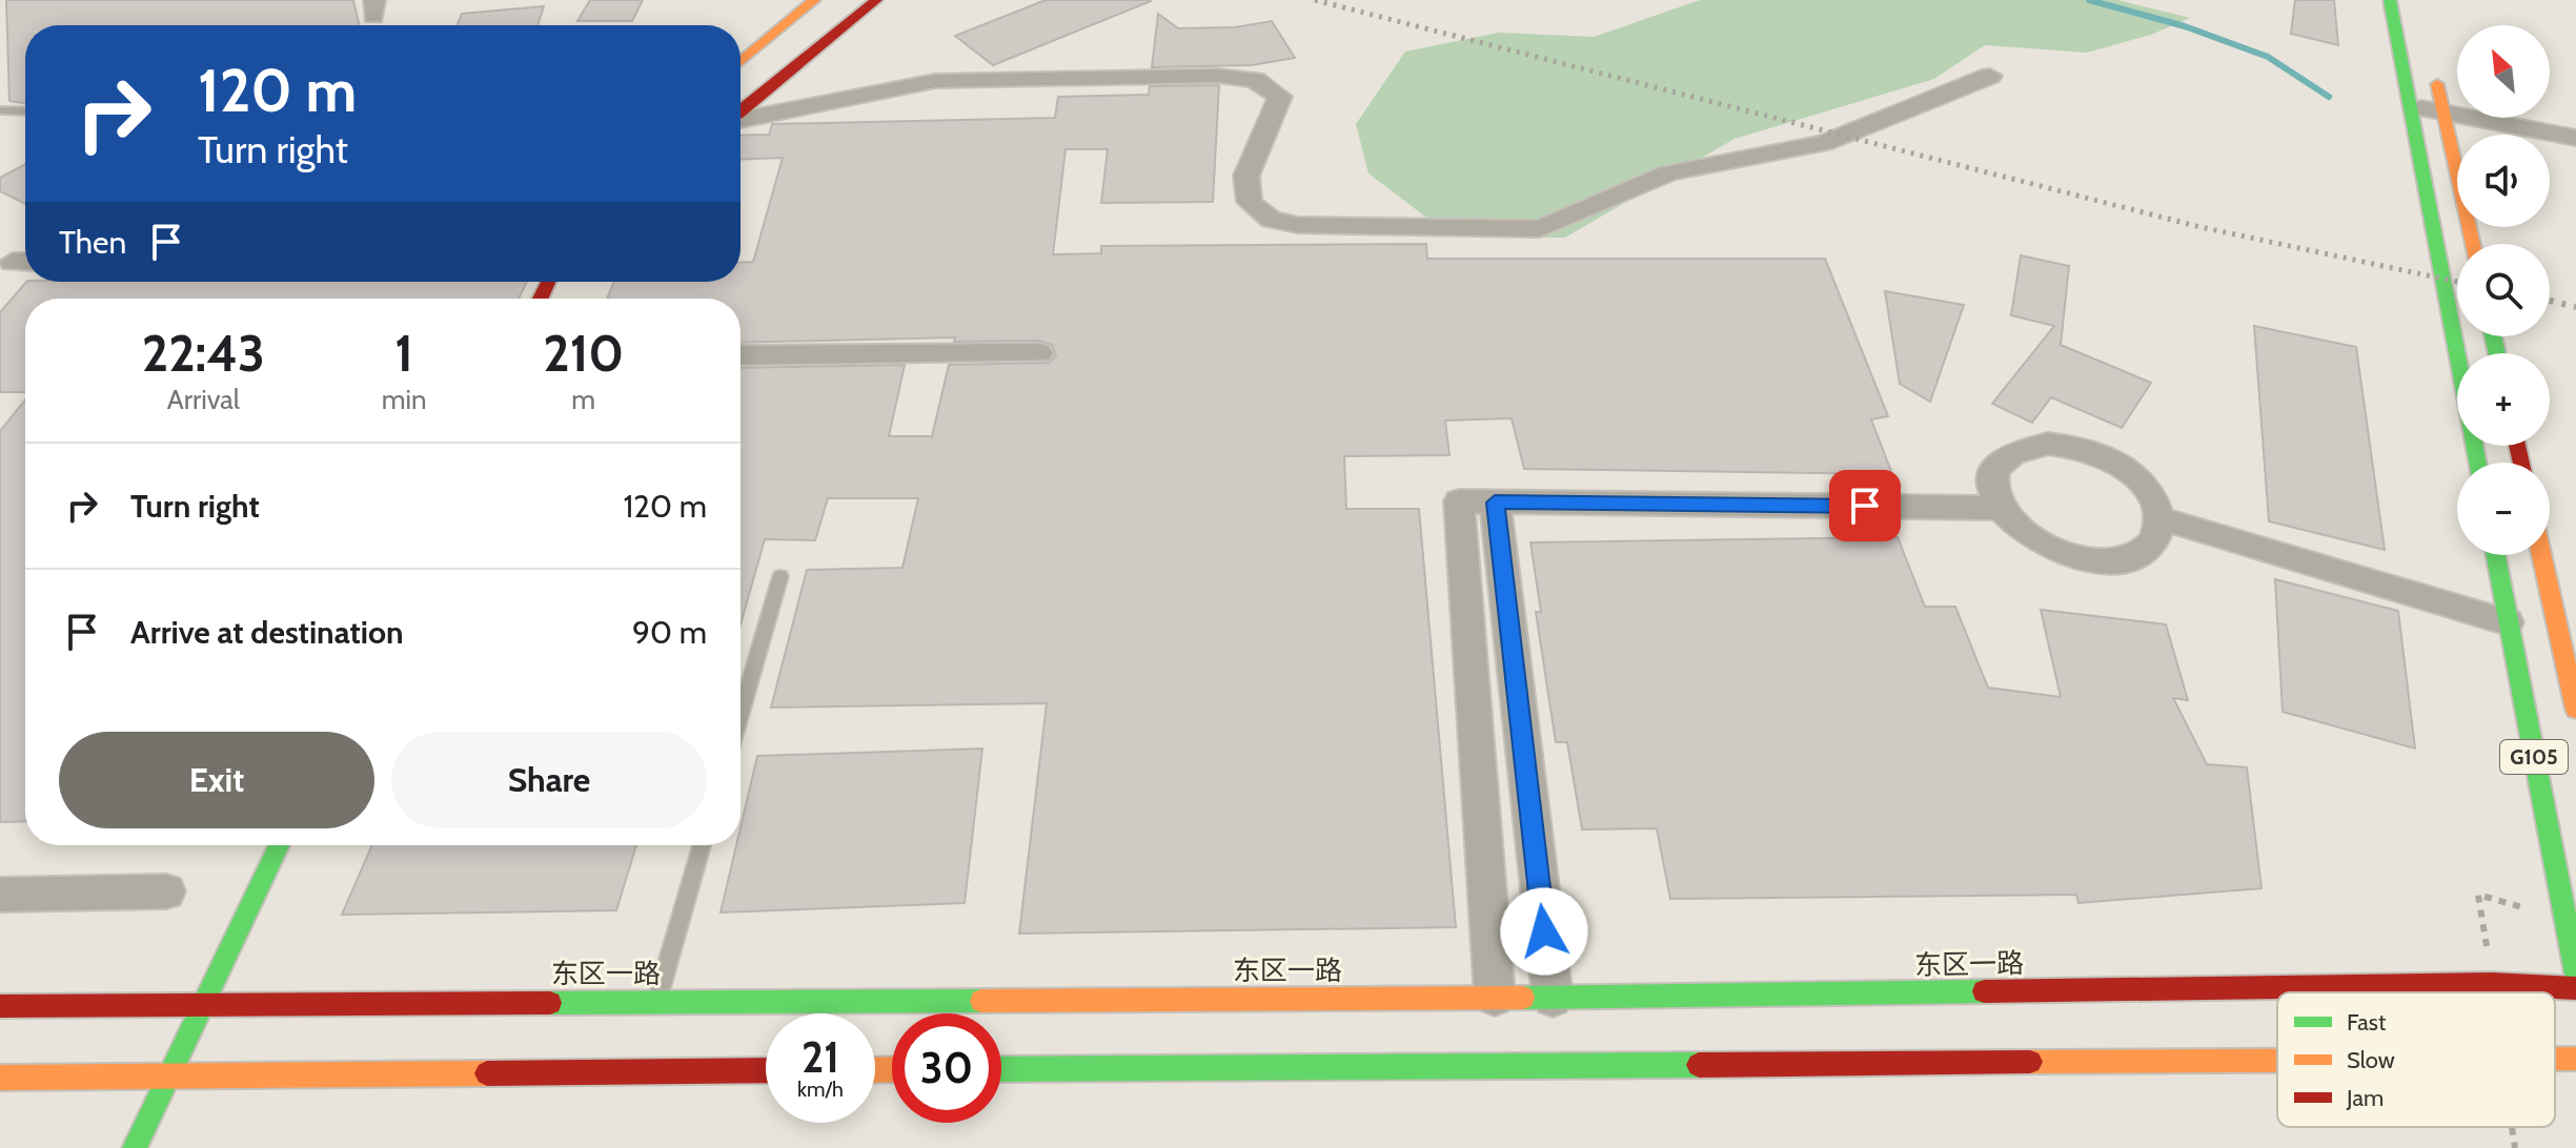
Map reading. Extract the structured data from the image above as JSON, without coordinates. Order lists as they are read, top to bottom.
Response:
{
  "streets": {
    "main road": ["G105", "东区一路"]
  },
  "legend": ["Fast", "Slow", "Jam"],
  "north": "top left",
  "page": {
    "map_buttons": ["+", "−"],
    "turn": ["120 m", "Turn right"],
    "then": "Then",
    "eta": [
      "22:43",
      "Arrival",
      "1",
      "min",
      "210",
      "m"
    ],
    "list": [
      {
        "name": "Turn right",
        "value": "120 m"
      },
      {
        "name": "Arrive at destination",
        "value": "90 m"
      }
    ],
    "buttons": ["Exit", "Share"],
    "speed": "21 km/h",
    "limit": "30"
  }
}
